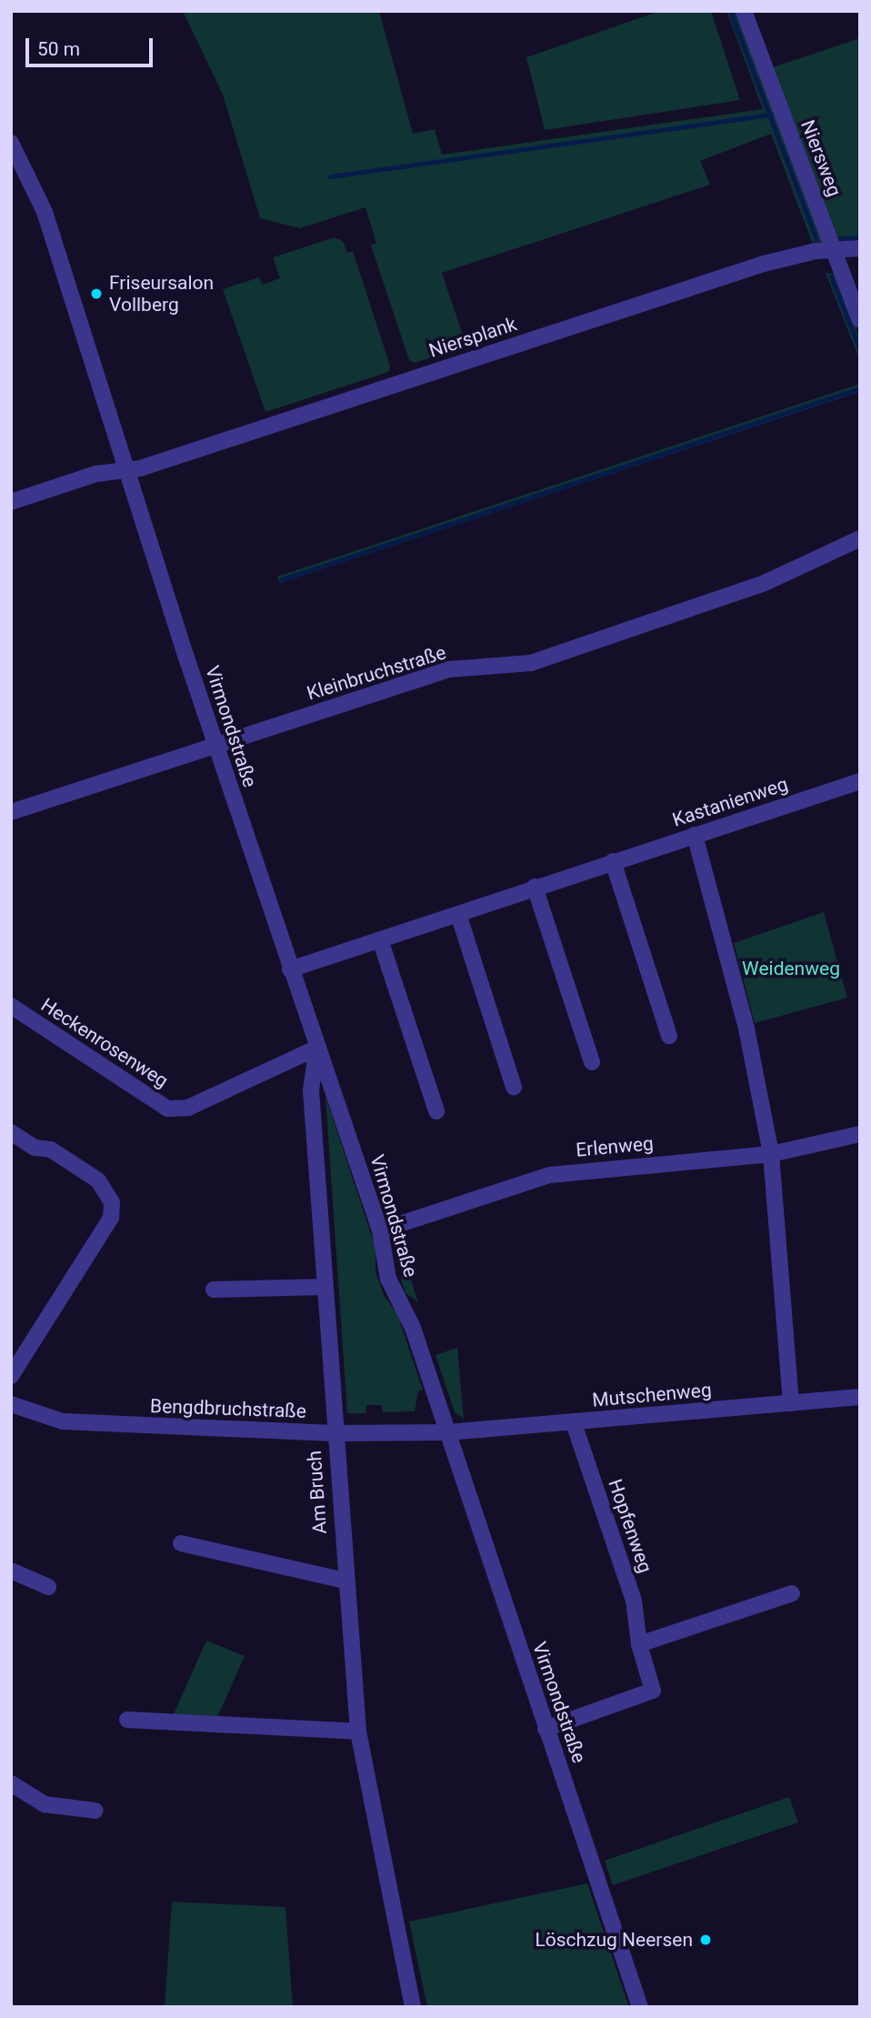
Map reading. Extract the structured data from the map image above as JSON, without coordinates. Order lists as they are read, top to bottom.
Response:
{
  "streets": {
    "street": [
      "Niersweg",
      "Niersplank",
      "Kleinbruchstraße",
      "Virmondstraße",
      "Kastanienweg",
      "Heckenrosenweg",
      "Erlenweg",
      "Mutschenweg",
      "Bengdbruchstraße",
      "Am Bruch",
      "Hopfenweg"
    ]
  },
  "crossings": [
    ["Niersweg", "Niersplank"],
    ["Niersplank", "Virmondstraße"],
    ["Kleinbruchstraße", "Virmondstraße"],
    ["Virmondstraße", "Kastanienweg"],
    ["Virmondstraße", "Heckenrosenweg"],
    ["Virmondstraße", "Erlenweg"],
    ["Virmondstraße", "Mutschenweg"],
    ["Virmondstraße", "Bengdbruchstraße"],
    ["Virmondstraße", "Am Bruch"],
    ["Virmondstraße", "Hopfenweg"],
    ["Heckenrosenweg", "Am Bruch"],
    ["Mutschenweg", "Bengdbruchstraße"],
    ["Mutschenweg", "Hopfenweg"],
    ["Bengdbruchstraße", "Am Bruch"]
  ],
  "parks": ["Weidenweg"],
  "places": ["Friseursalon Vollberg", "Löschzug Neersen"],
  "scale_bar": "50 m"
}
